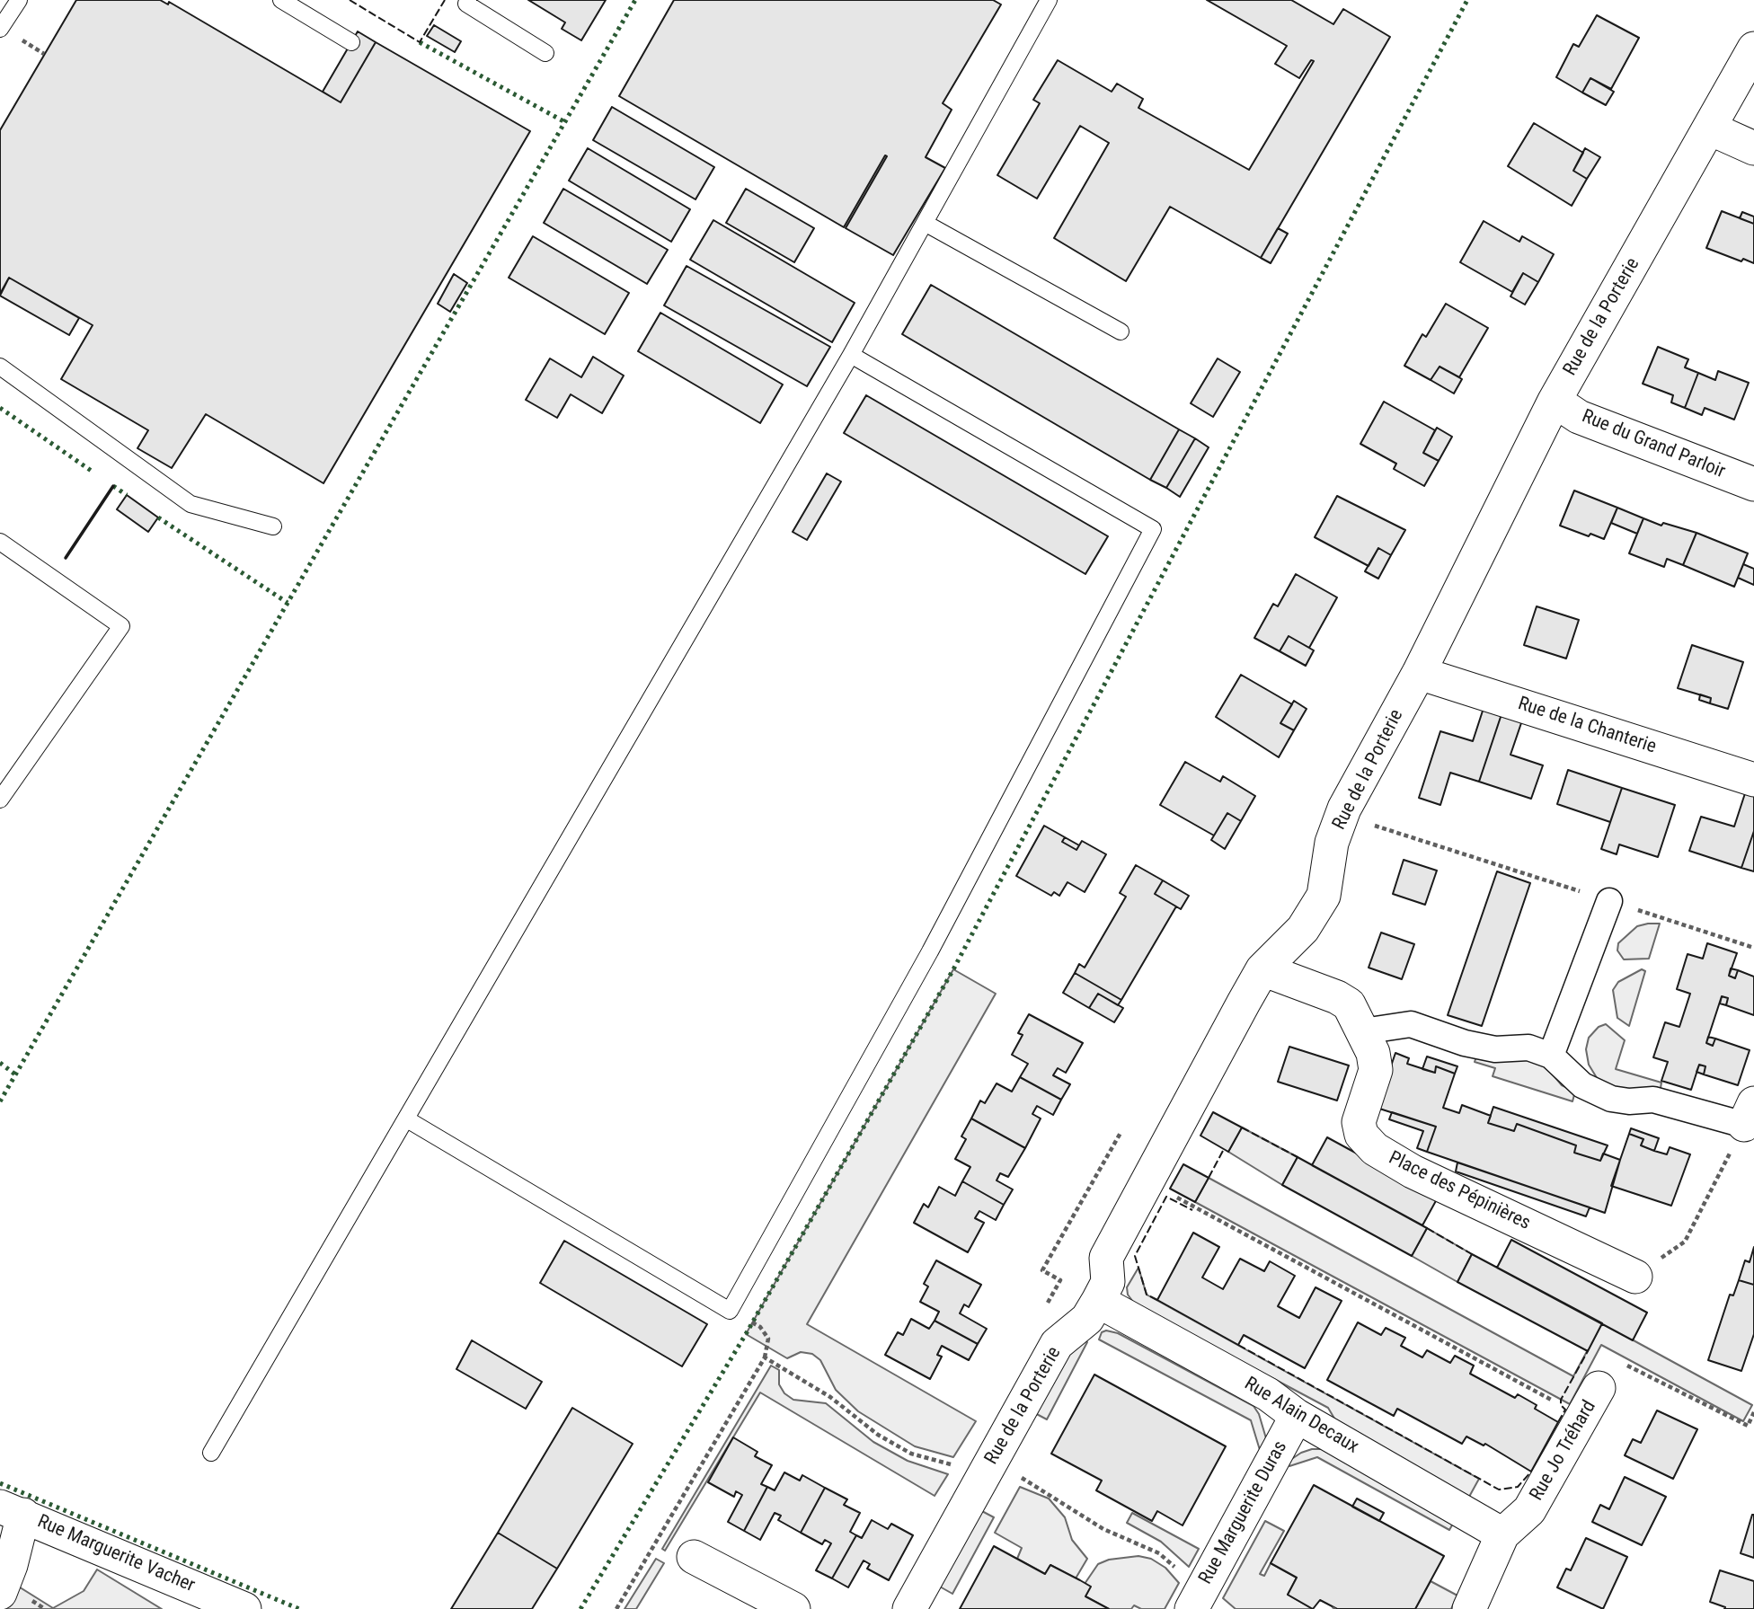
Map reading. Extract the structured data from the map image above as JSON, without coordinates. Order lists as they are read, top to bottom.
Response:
{
  "streets": {
    "street": [
      "Rue de la Porterie",
      "Rue du Grand Parloir",
      "Rue de la Chanterie",
      "Place des Pépinières",
      "Rue Alain Decaux",
      "Rue Jo Tréhard",
      "Rue Marguerite Duras",
      "Rue Marguerite Vacher"
    ]
  },
  "crossings": [
    ["Rue de la Porterie", "Rue du Grand Parloir"],
    ["Rue de la Porterie", "Rue de la Chanterie"],
    ["Rue de la Porterie", "Place des Pépinières"],
    ["Rue de la Porterie", "Rue Alain Decaux"],
    ["Rue Alain Decaux", "Rue Jo Tréhard"],
    ["Rue Alain Decaux", "Rue Marguerite Duras"]
  ]
}
